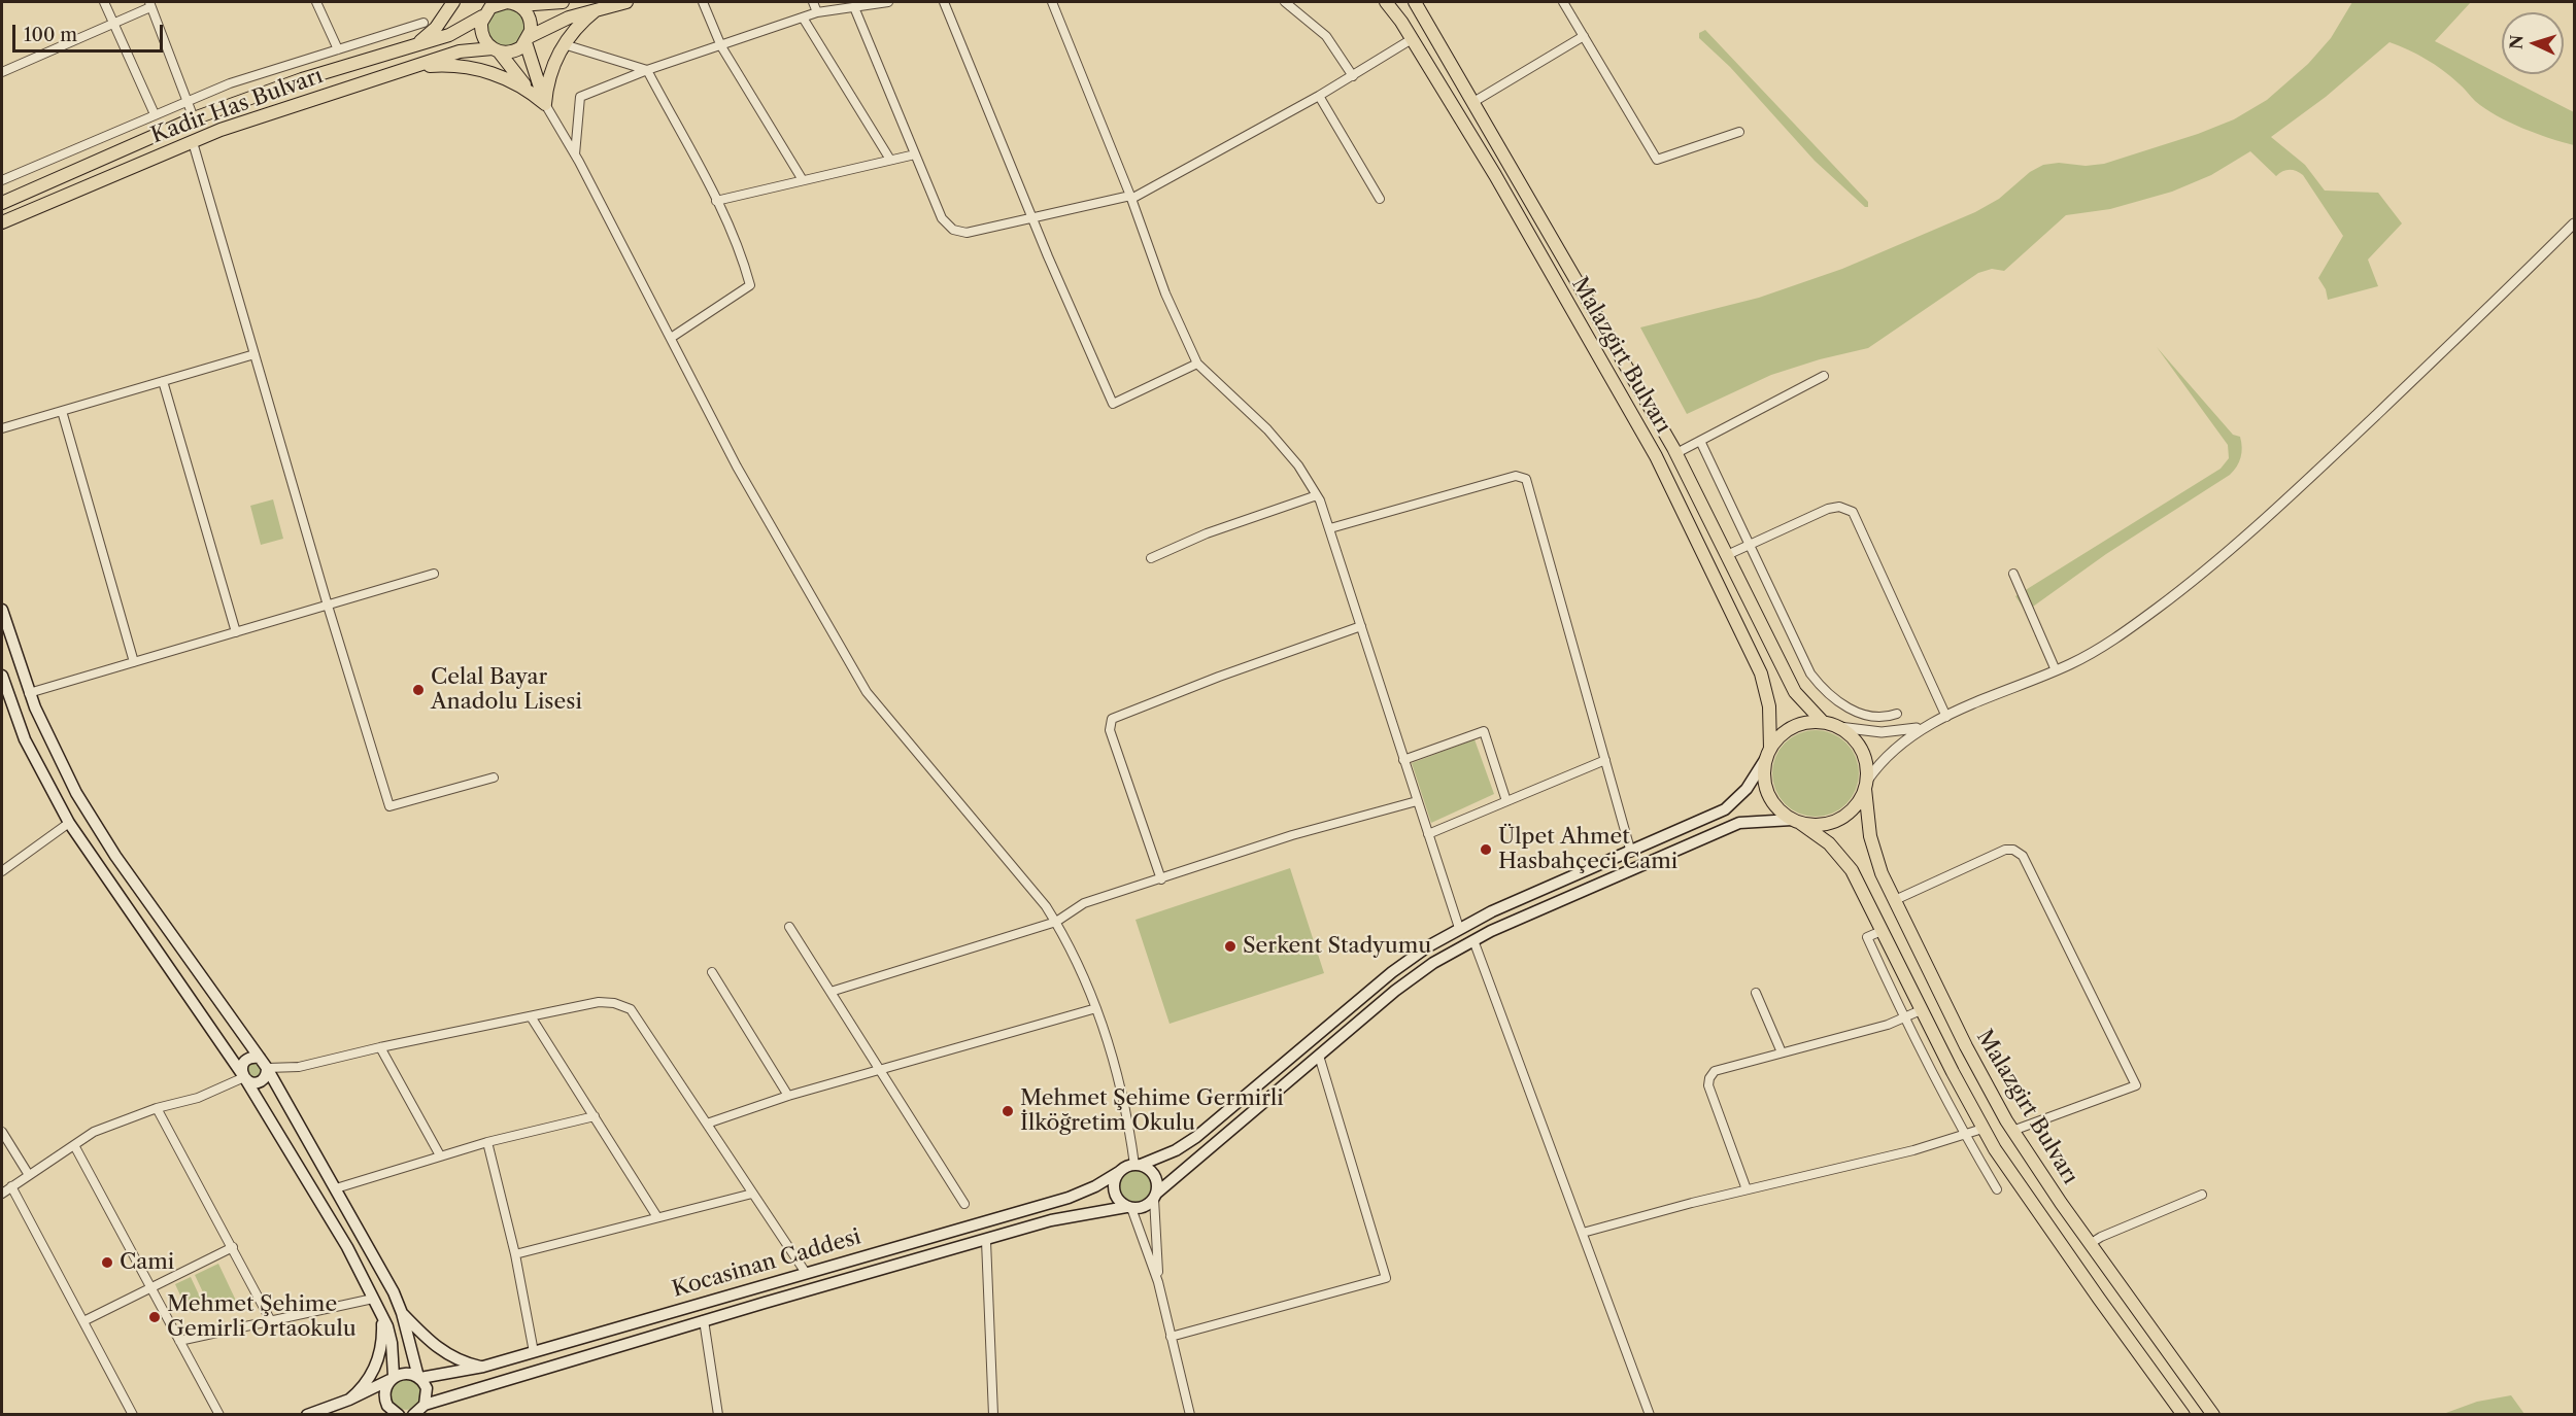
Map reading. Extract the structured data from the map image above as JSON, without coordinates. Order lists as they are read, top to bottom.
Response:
{
  "streets": {
    "highway": ["Kadir Has Bulvarı", "Malazgirt Bulvarı"],
    "main road": ["Kocasinan Caddesi"]
  },
  "places": [
    "Celal Bayar Anadolu Lisesi",
    "Ülpet Ahmet Hasbahçeci Cami",
    "Serkent Stadyumu",
    "Mehmet Şehime Germirli İlköğretim Okulu",
    "Cami",
    "Mehmet Şehime Gemirli Ortaokulu"
  ],
  "scale_bar": "100 m",
  "north": "left"
}
